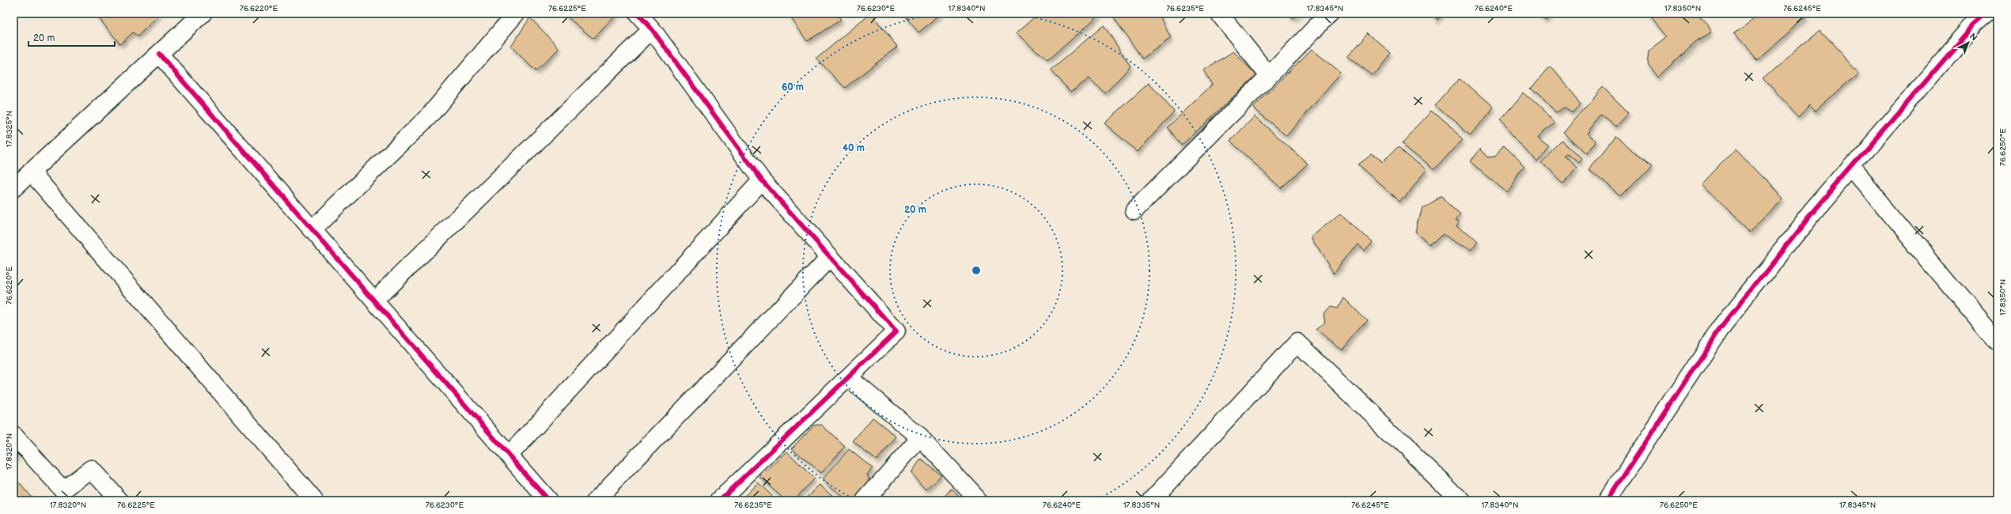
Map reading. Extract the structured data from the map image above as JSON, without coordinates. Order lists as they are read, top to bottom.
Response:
{
  "scale_bar": "20 m",
  "north": "top right",
  "coordinates": [
    "76.6220°E",
    "76.6225°E",
    "76.6230°E",
    "17.8340°N",
    "76.6235°E",
    "17.8345°N",
    "76.6240°E",
    "17.8350°N",
    "76.6245°E",
    "17.8325°N",
    "76.6250°E",
    "17.8320°N",
    "17.8335°N"
  ],
  "rings": ["60 m", "40 m", "20 m"]
}
